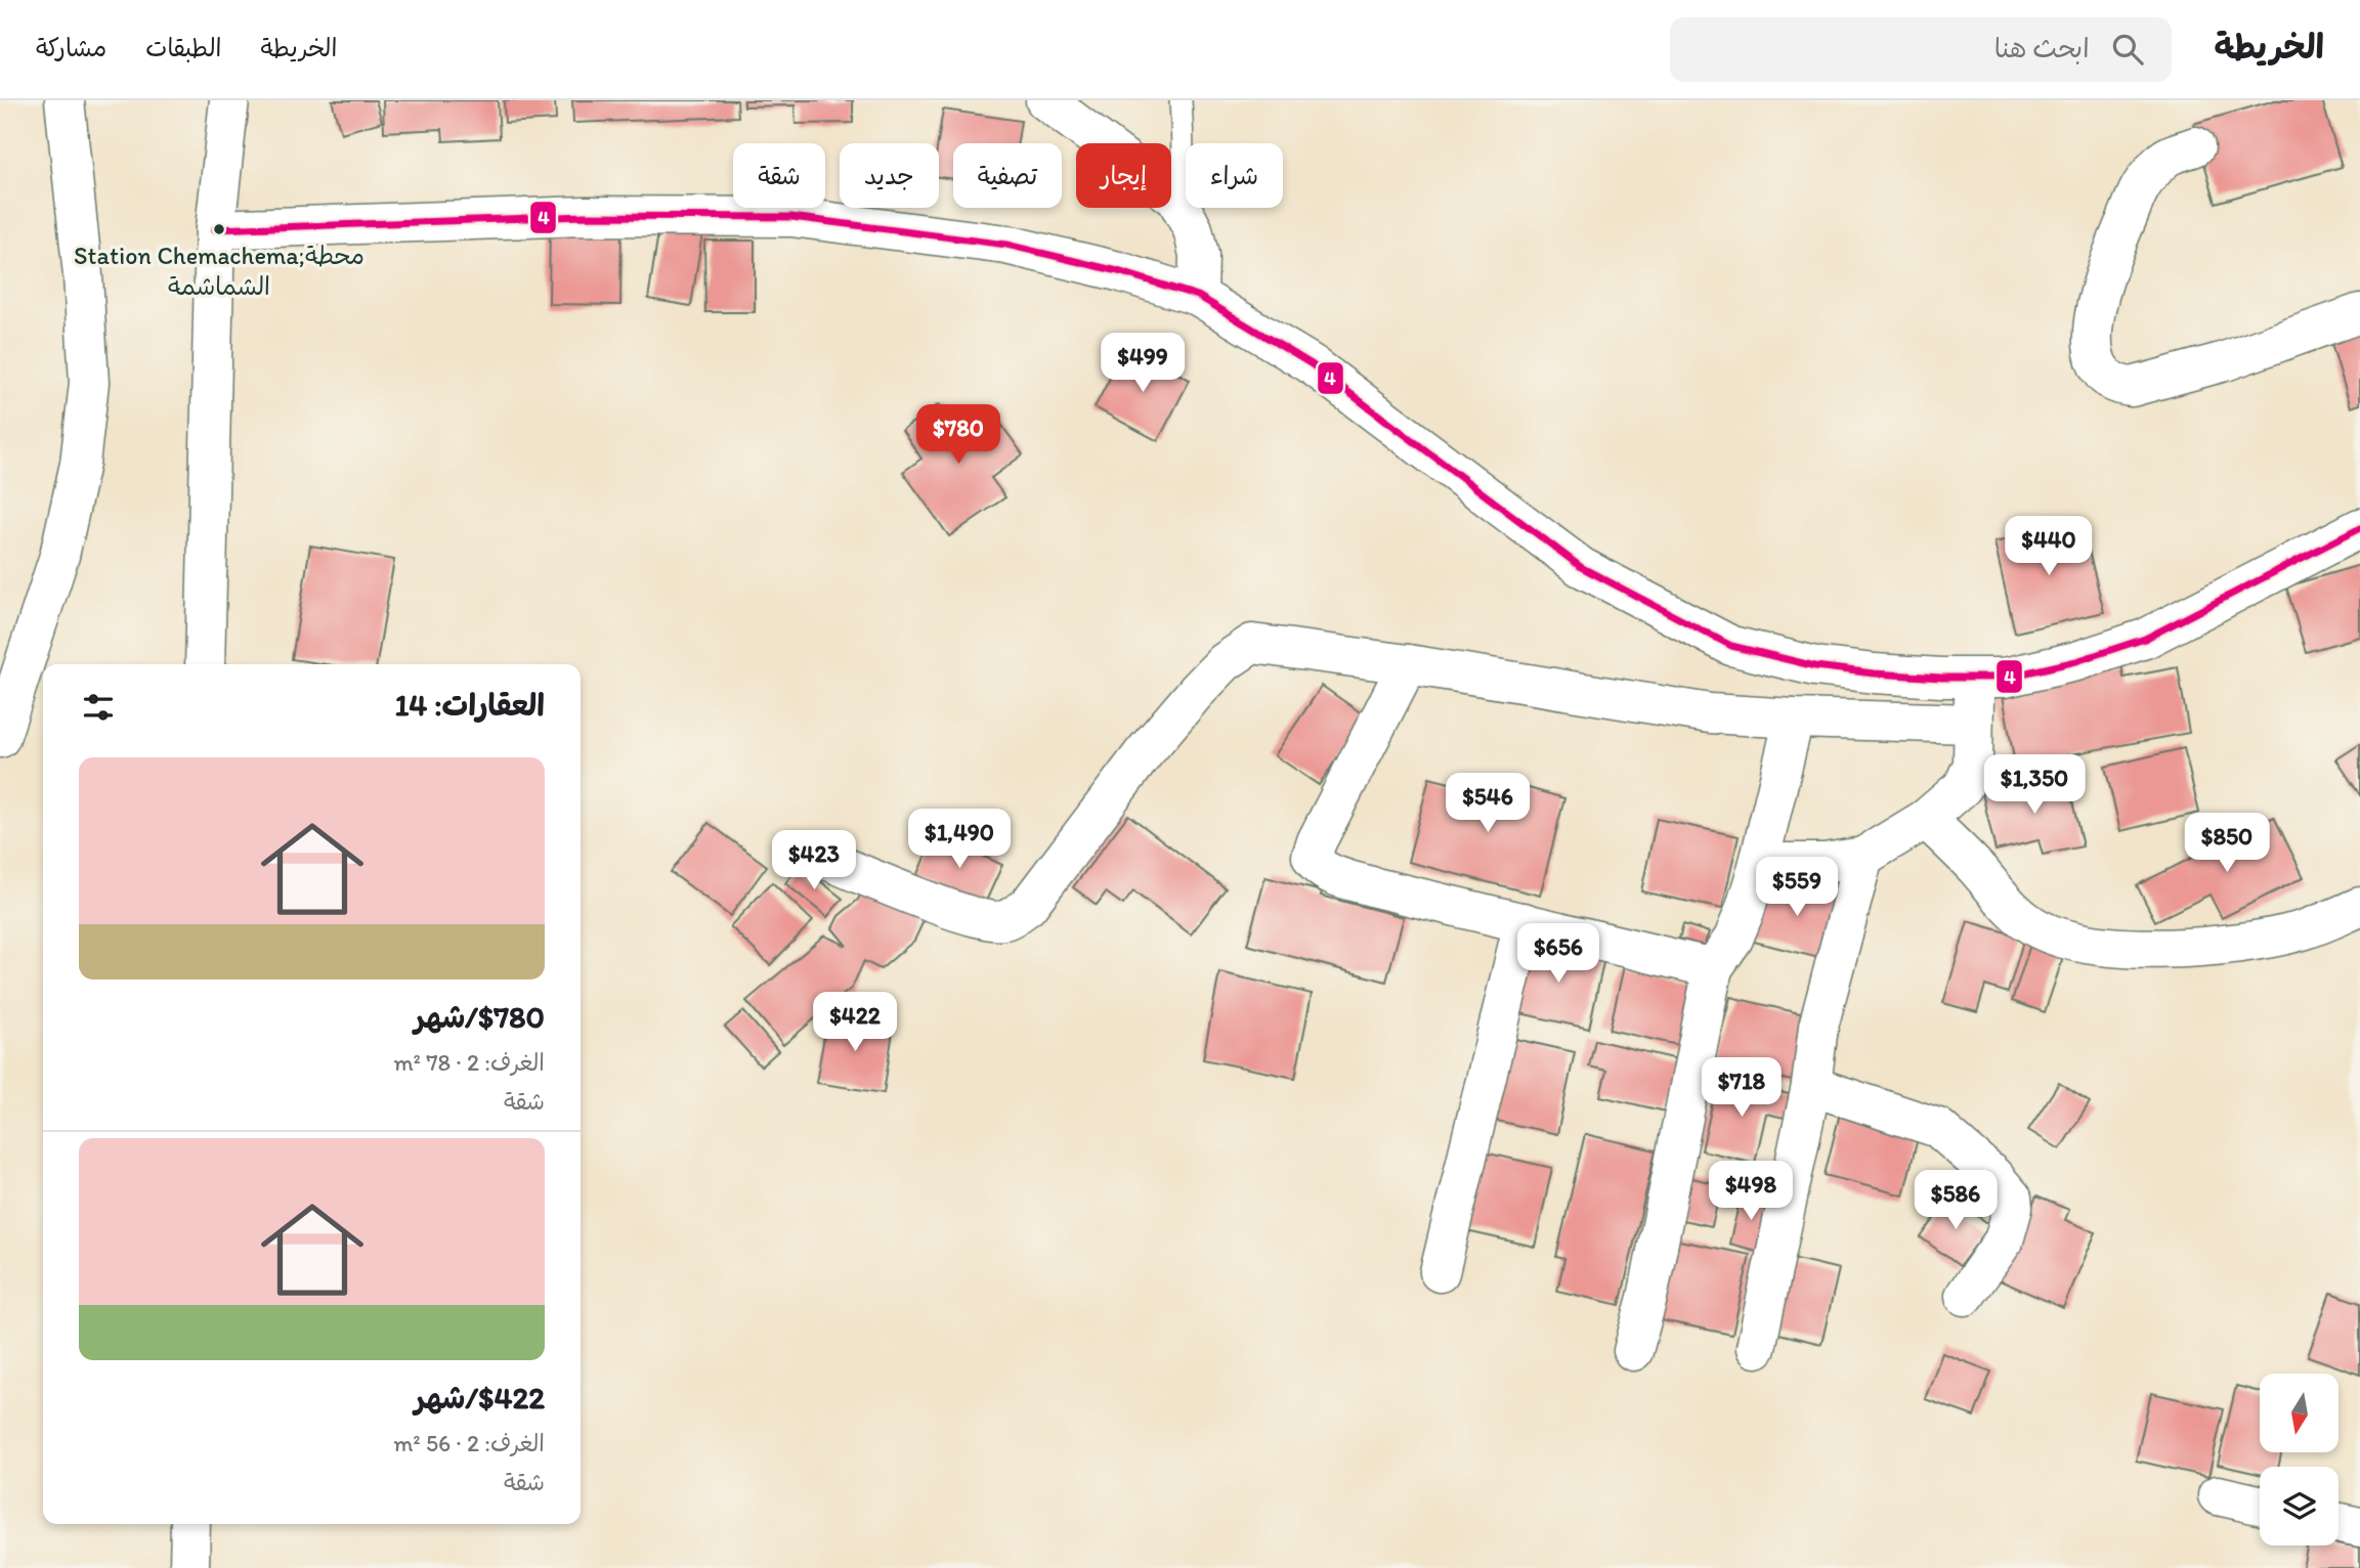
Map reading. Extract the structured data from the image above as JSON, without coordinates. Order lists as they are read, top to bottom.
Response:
{
  "places": ["Station Chemachema;محطة الشماشمة"],
  "lines": ["transit line 4"],
  "north": "bottom",
  "page": {
    "header": "الخريطة",
    "search": "ابحث هنا",
    "nav": ["الخريطة", "الطبقات", "مشاركة"],
    "chip": [
      "شراء",
      "إيجار",
      "تصفية",
      "جديد",
      "شقة"
    ],
    "price": [
      "$499",
      "$780",
      "$440",
      "$1,350",
      "$546",
      "$1,490",
      "$850",
      "$423",
      "$559",
      "$656",
      "$422",
      "$718",
      "$498",
      "$586"
    ],
    "heading": "العقارات: 14",
    "list": [
      {
        "name": "$780/شهر",
        "note": "الغرف: 2 · 78 m² · شقة"
      },
      {
        "name": "$422/شهر",
        "note": "الغرف: 2 · 56 m² · شقة"
      }
    ]
  }
}
